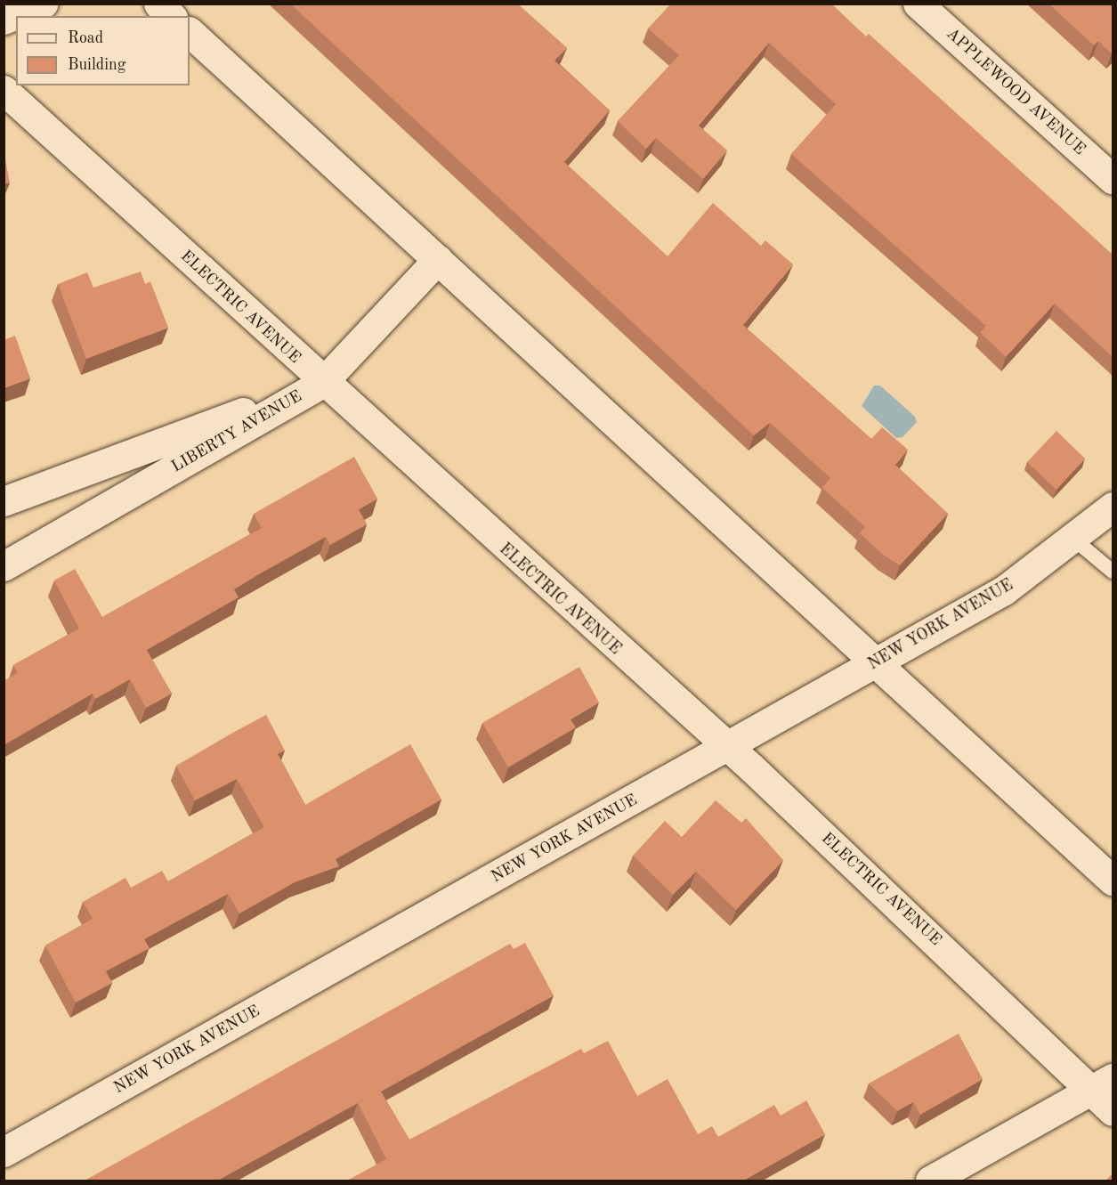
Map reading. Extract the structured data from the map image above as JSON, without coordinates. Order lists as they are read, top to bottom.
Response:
{
  "streets": {
    "street": [
      "APPLEWOOD AVENUE",
      "ELECTRIC AVENUE",
      "LIBERTY AVENUE",
      "NEW YORK AVENUE"
    ]
  },
  "crossings": [
    ["ELECTRIC AVENUE", "LIBERTY AVENUE"],
    ["ELECTRIC AVENUE", "NEW YORK AVENUE"]
  ],
  "legend": ["Road", "Building"]
}
